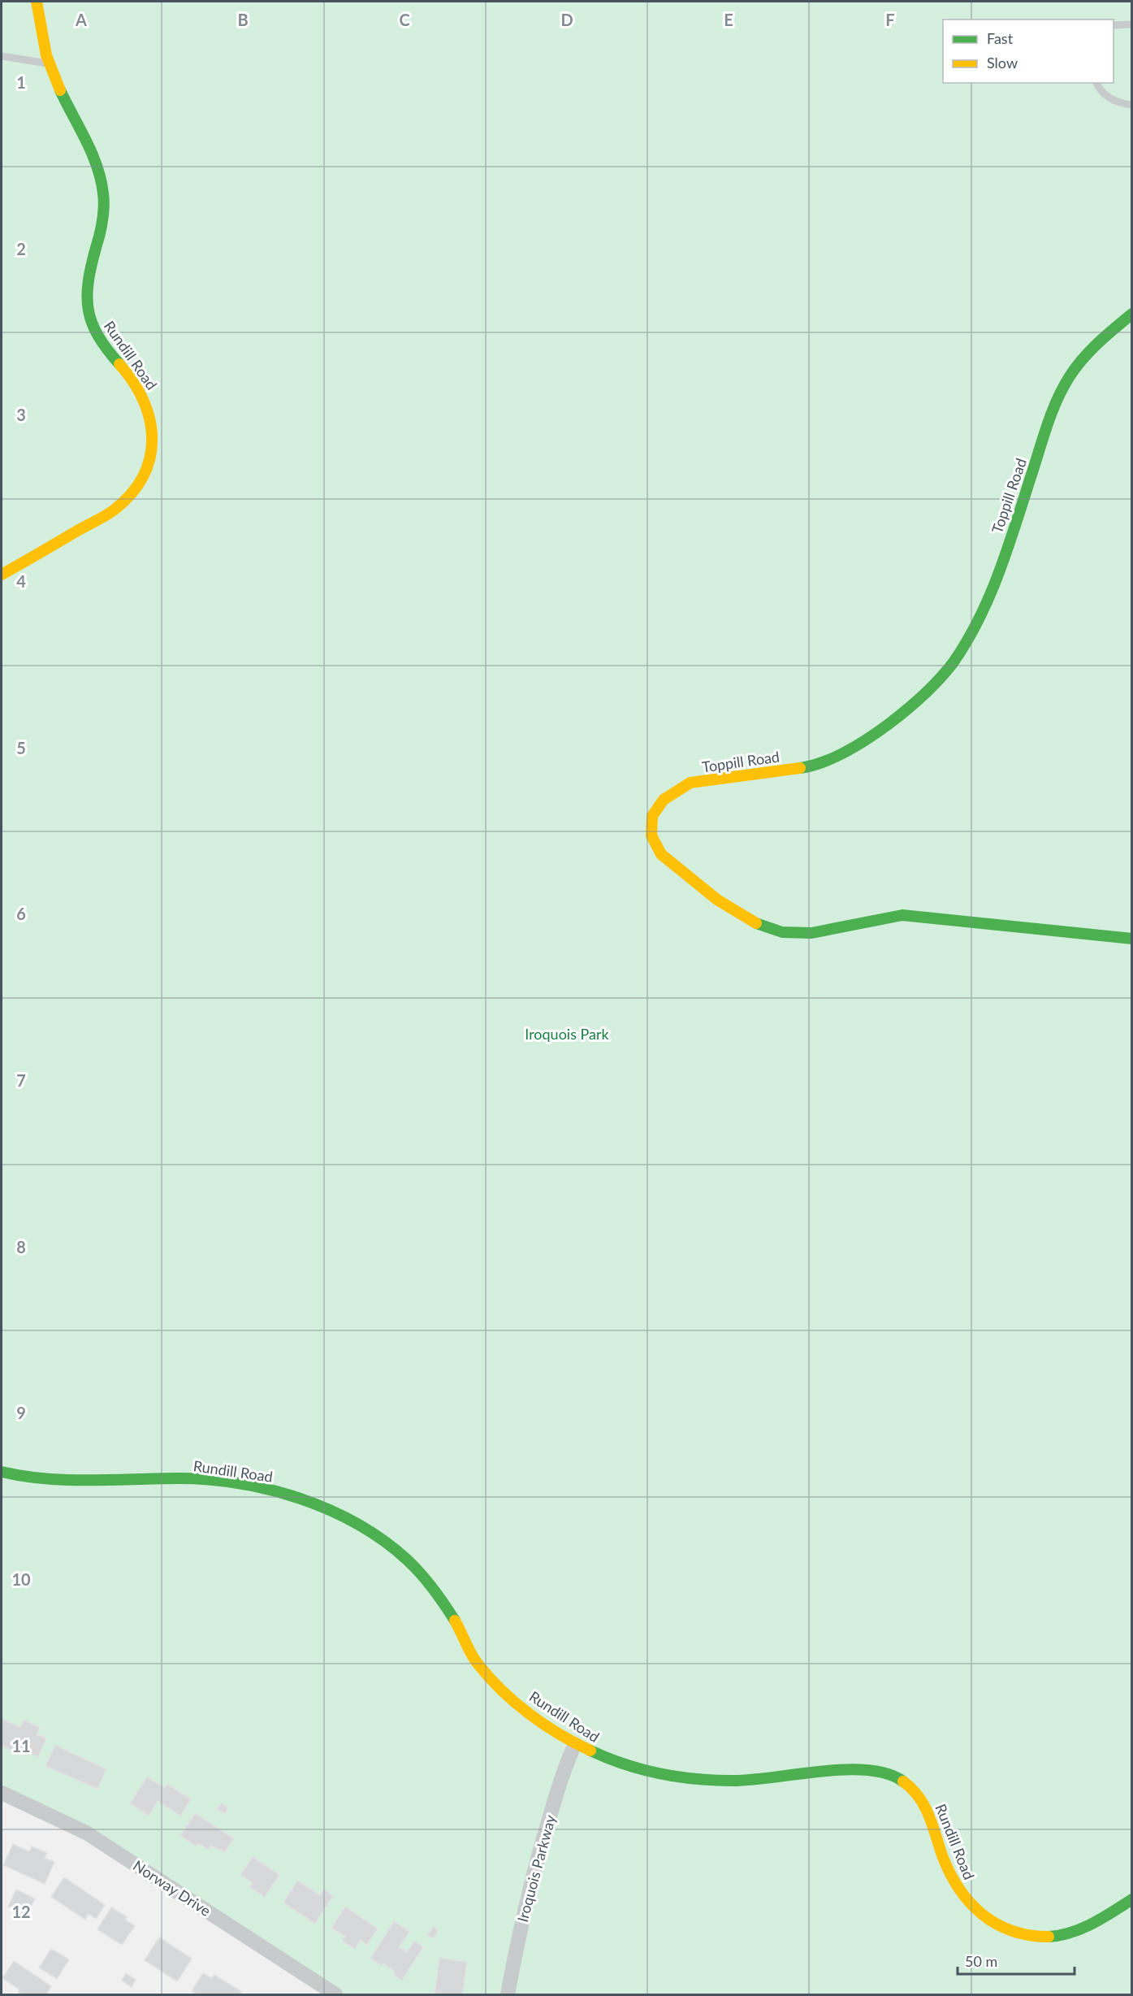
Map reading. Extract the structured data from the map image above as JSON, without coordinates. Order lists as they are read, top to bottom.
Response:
{
  "streets": {
    "street": [
      "Rundill Road",
      "Toppill Road",
      "Iroquois Parkway",
      "Norway Drive"
    ]
  },
  "crossings": [
    ["Rundill Road", "Iroquois Parkway"]
  ],
  "parks": ["Iroquois Park"],
  "legend": ["Fast", "Slow"],
  "scale_bar": "50 m",
  "grid": {
    "columns": [
      "A",
      "B",
      "C",
      "D",
      "E",
      "F"
    ],
    "rows": [
      "1",
      "2",
      "3",
      "4",
      "5",
      "6",
      "7",
      "8",
      "9",
      "10",
      "11",
      "12"
    ]
  }
}
